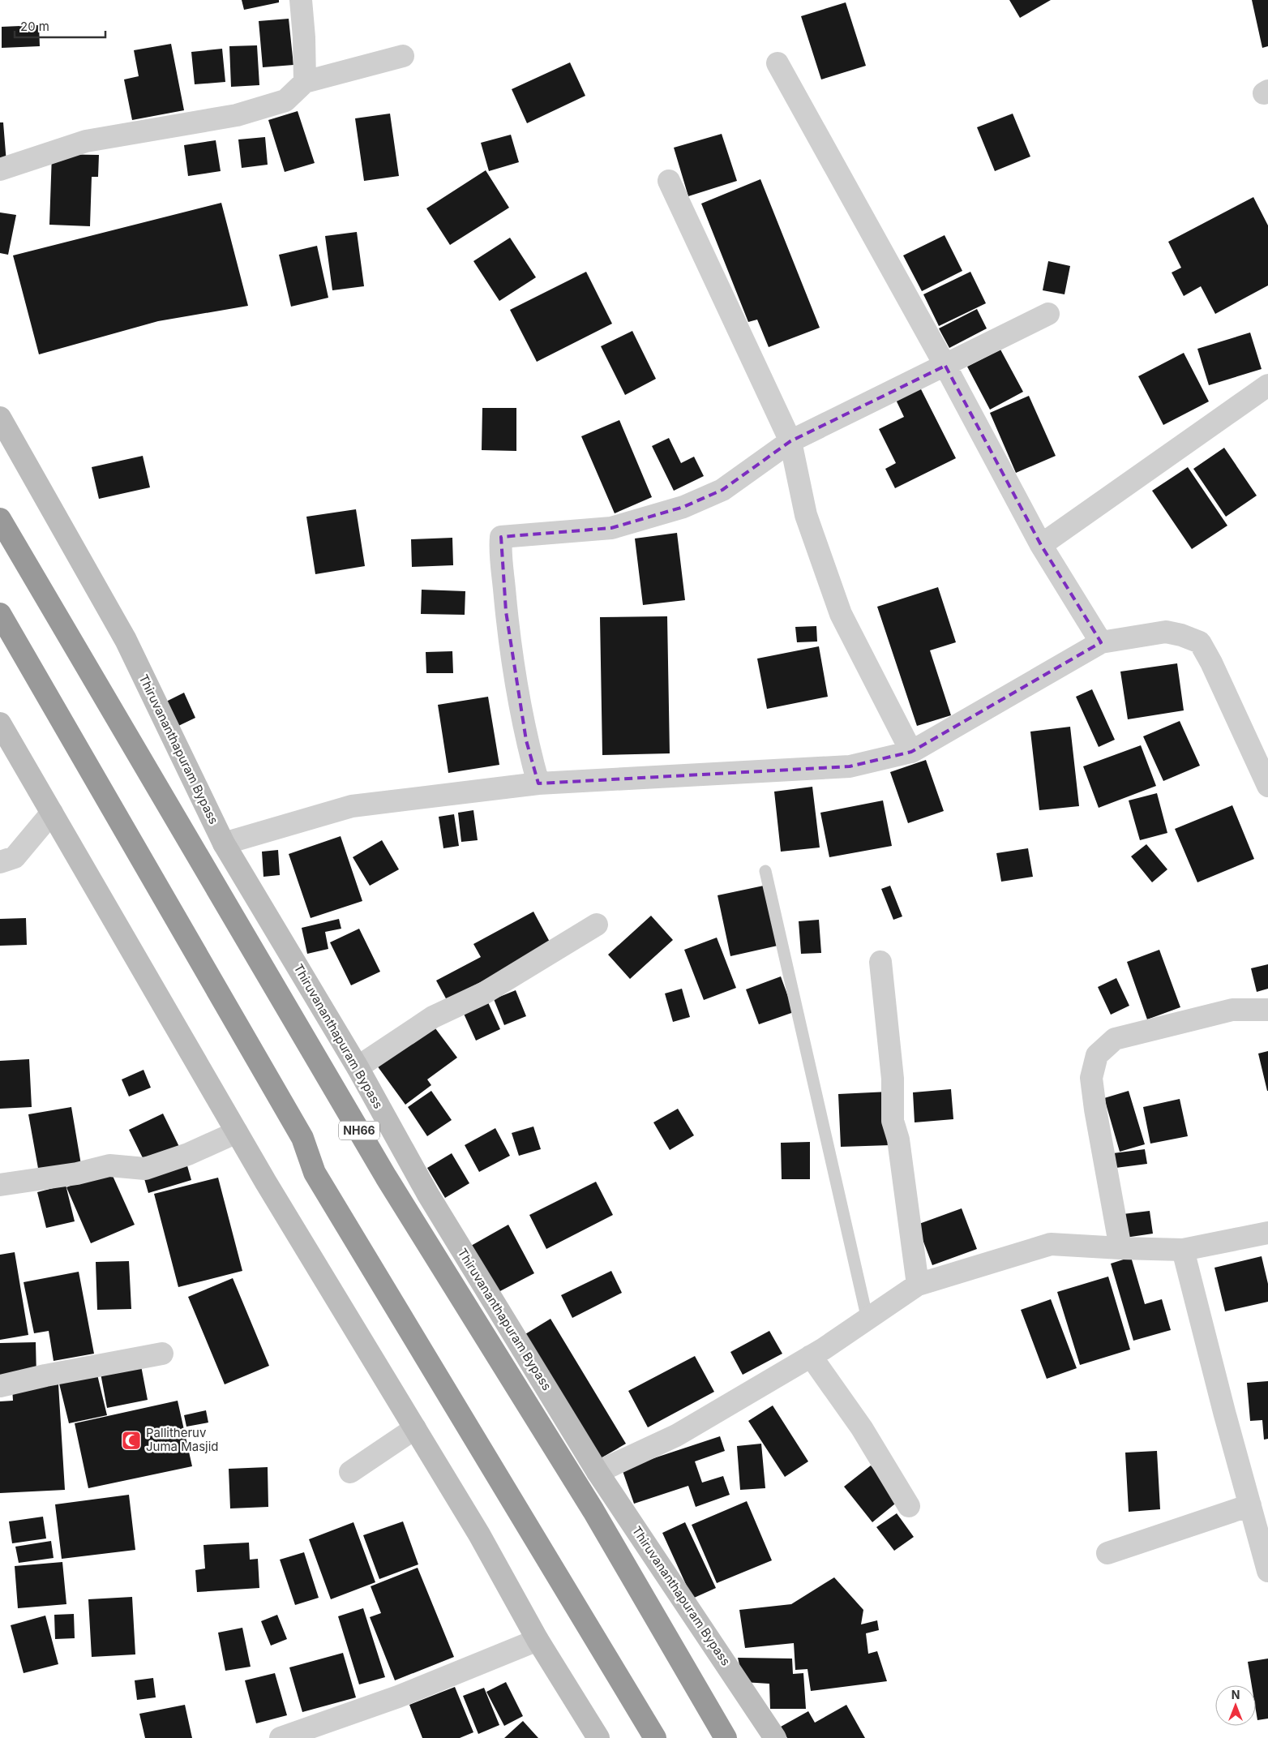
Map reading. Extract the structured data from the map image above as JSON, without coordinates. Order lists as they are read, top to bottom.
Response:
{
  "streets": {
    "highway": ["Thiruvananthapuram Bypass", "NH66"]
  },
  "places": {
    "mosque": ["Pallitheruv Juma Masjid"]
  },
  "scale_bar": "20 m",
  "north": "top"
}
